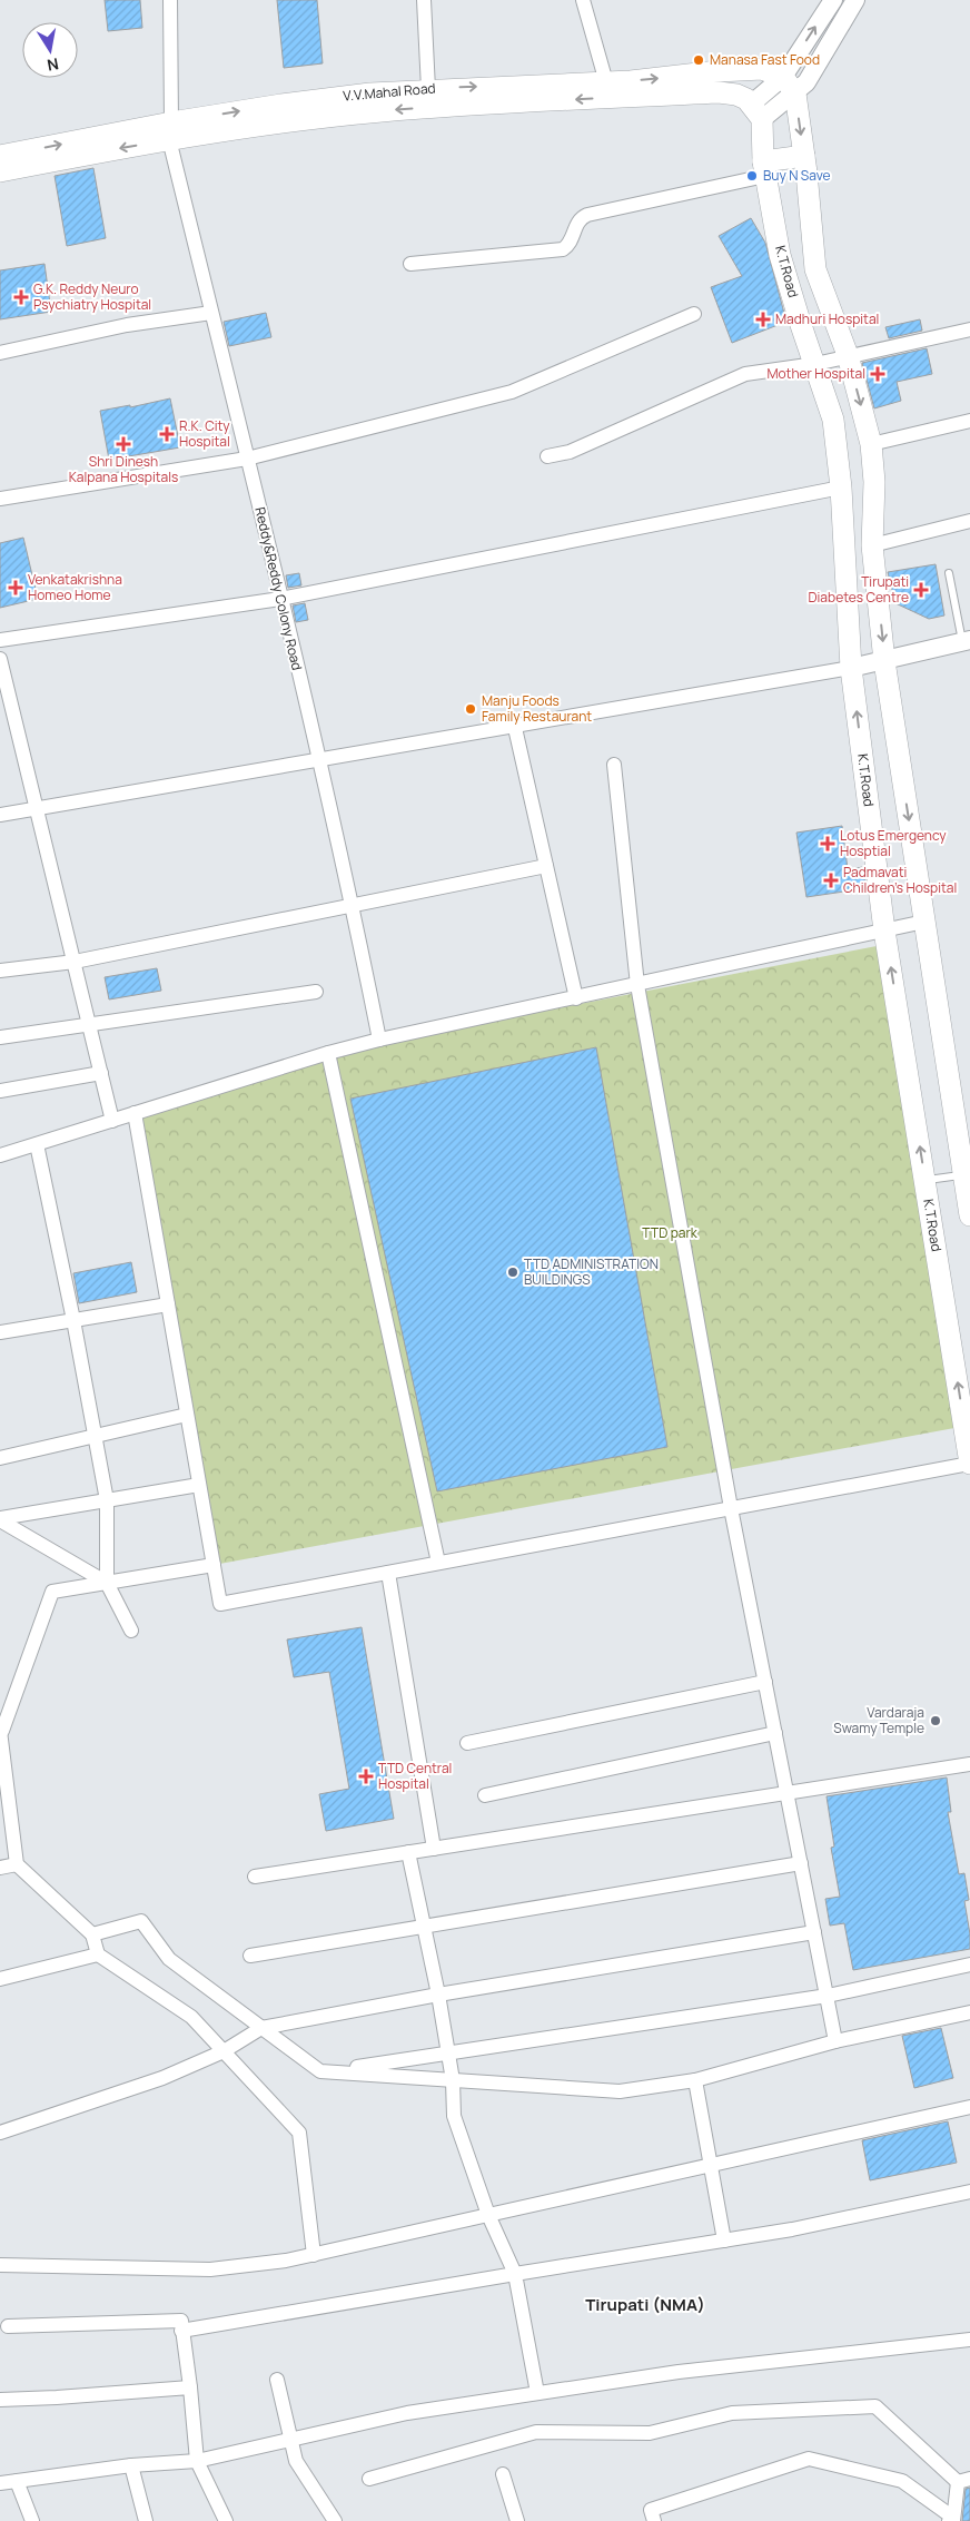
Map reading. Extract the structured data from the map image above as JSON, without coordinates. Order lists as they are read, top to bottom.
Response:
{
  "streets": {
    "main road": ["V.V.Mahal Road", "K.T.Road"],
    "street": ["Reddy&Reddy Colony Road"]
  },
  "crossings": [
    ["V.V.Mahal Road", "K.T.Road"],
    ["V.V.Mahal Road", "Reddy&Reddy Colony Road"]
  ],
  "districts": ["Tirupati (NMA)"],
  "parks": ["TTD park"],
  "places": {
    "other": [
      "Manasa Fast Food",
      "Buy N Save",
      "Manju Foods Family Restaurant",
      "TTD ADMINISTRATION BUILDINGS",
      "Vardaraja Swamy Temple"
    ],
    "health": [
      "G.K. Reddy Neuro Psychiatry Hospital",
      "Madhuri Hospital",
      "Mother Hospital",
      "R.K. City Hospital",
      "Shri Dinesh Kalpana Hospitals",
      "Venkatakrishna Homeo Home",
      "Tirupati Diabetes Centre",
      "Lotus Emergency Hosptial",
      "Padmavati Children's Hospital",
      "TTD Central Hospital"
    ]
  },
  "north": "bottom"
}
